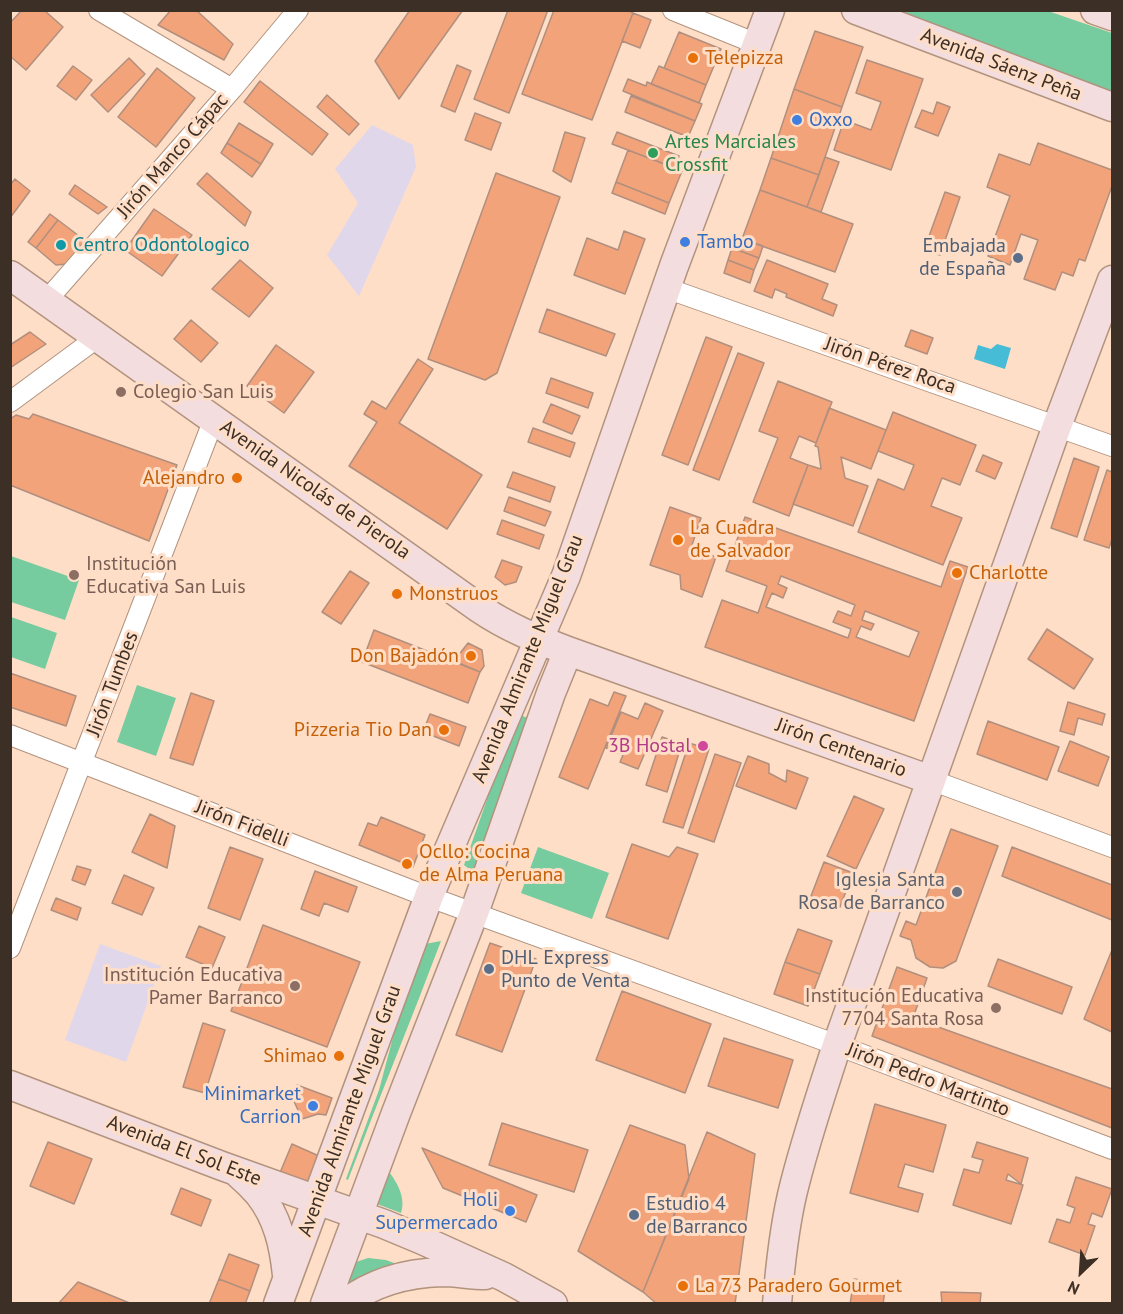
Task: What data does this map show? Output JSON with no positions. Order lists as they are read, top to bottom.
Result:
{
  "streets": {
    "main road": [
      "Avenida Sáenz Peña",
      "Avenida Nicolás de Pierola",
      "Avenida Almirante Miguel Grau",
      "Jirón Centenario",
      "Avenida El Sol Este"
    ],
    "street": [
      "Jirón Manco Cápac",
      "Jirón Pérez Roca",
      "Jirón Tumbes",
      "Jirón Fidelli",
      "Jirón Pedro Martinto"
    ]
  },
  "crossings": [
    ["Jirón Manco Cápac", "Avenida Nicolás de Pierola"],
    ["Jirón Pérez Roca", "Avenida Almirante Miguel Grau"],
    ["Avenida Nicolás de Pierola", "Avenida Almirante Miguel Grau"],
    ["Avenida Nicolás de Pierola", "Jirón Tumbes"],
    ["Avenida Nicolás de Pierola", "Jirón Centenario"],
    ["Avenida Almirante Miguel Grau", "Jirón Centenario"],
    ["Avenida Almirante Miguel Grau", "Jirón Fidelli"],
    ["Avenida Almirante Miguel Grau", "Jirón Pedro Martinto"],
    ["Avenida Almirante Miguel Grau", "Avenida El Sol Este"],
    ["Jirón Tumbes", "Jirón Fidelli"],
    ["Jirón Fidelli", "Jirón Pedro Martinto"]
  ],
  "places": [
    "Telepizza",
    "Oxxo",
    "Artes Marciales Crossfit",
    "Tambo",
    "Centro Odontologico",
    "Embajada de España",
    "Colegio San Luis",
    "Alejandro",
    "La Cuadra de Salvador",
    "Charlotte",
    "Institución Educativa San Luis",
    "Monstruos",
    "Don Bajadón",
    "Pizzeria Tio Dan",
    "3B Hostal",
    "Ocllo: Cocina de Alma Peruana",
    "Iglesia Santa Rosa de Barranco",
    "DHL Express Punto de Venta",
    "Institución Educativa Pamer Barranco",
    "Institución Educativa 7704 Santa Rosa",
    "Shimao",
    "Minimarket Carrion",
    "Holi Supermercado",
    "Estudio 4 de Barranco",
    "La 73 Paradero Gourmet"
  ],
  "north": "bottom left"
}
